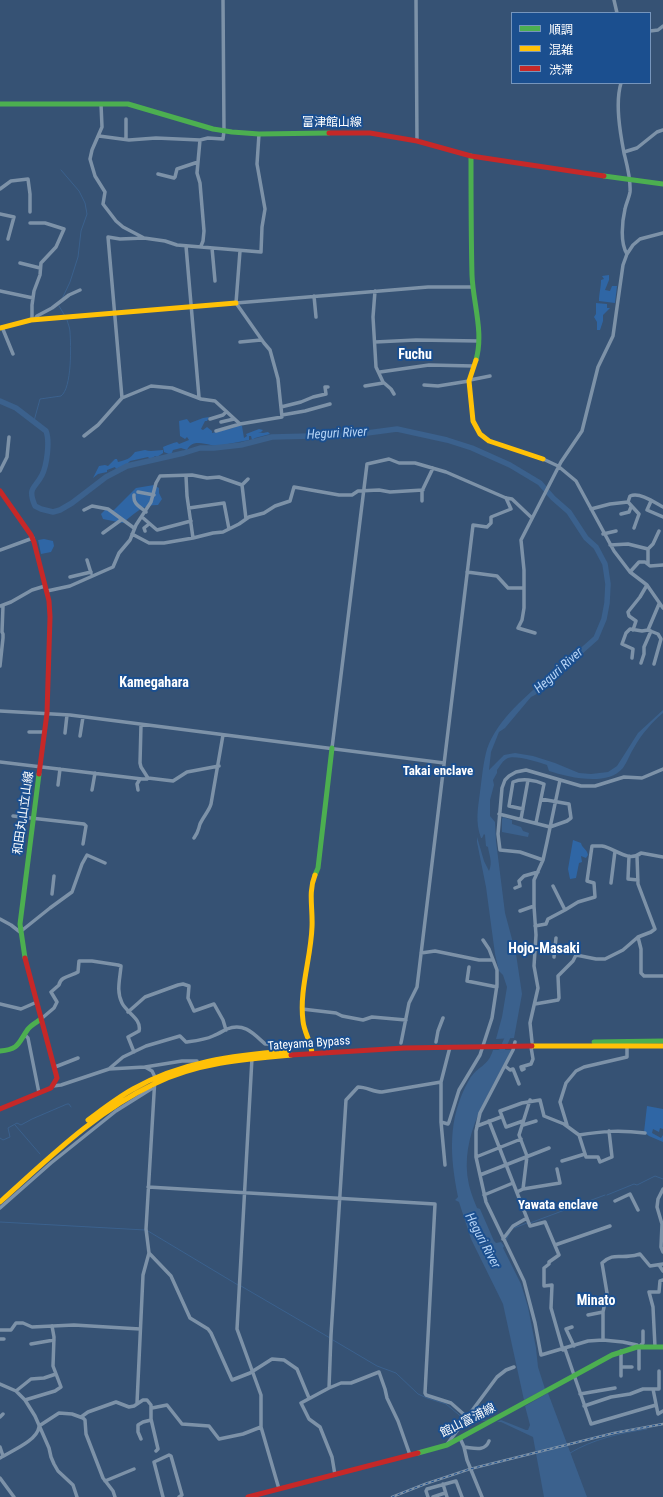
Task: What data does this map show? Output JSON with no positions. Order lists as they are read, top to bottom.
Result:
{
  "streets": {
    "main road": [
      "富津館山線",
      "和田丸山立山線",
      "Tateyama Bypass",
      "館山富浦線"
    ]
  },
  "districts": [
    "Fuchu",
    "Kamegahara",
    "Takai enclave",
    "Hojo-Masaki",
    "Yawata enclave",
    "Minato"
  ],
  "water": ["Heguri River"],
  "legend": ["順調", "混雑", "渋滞"]
}
